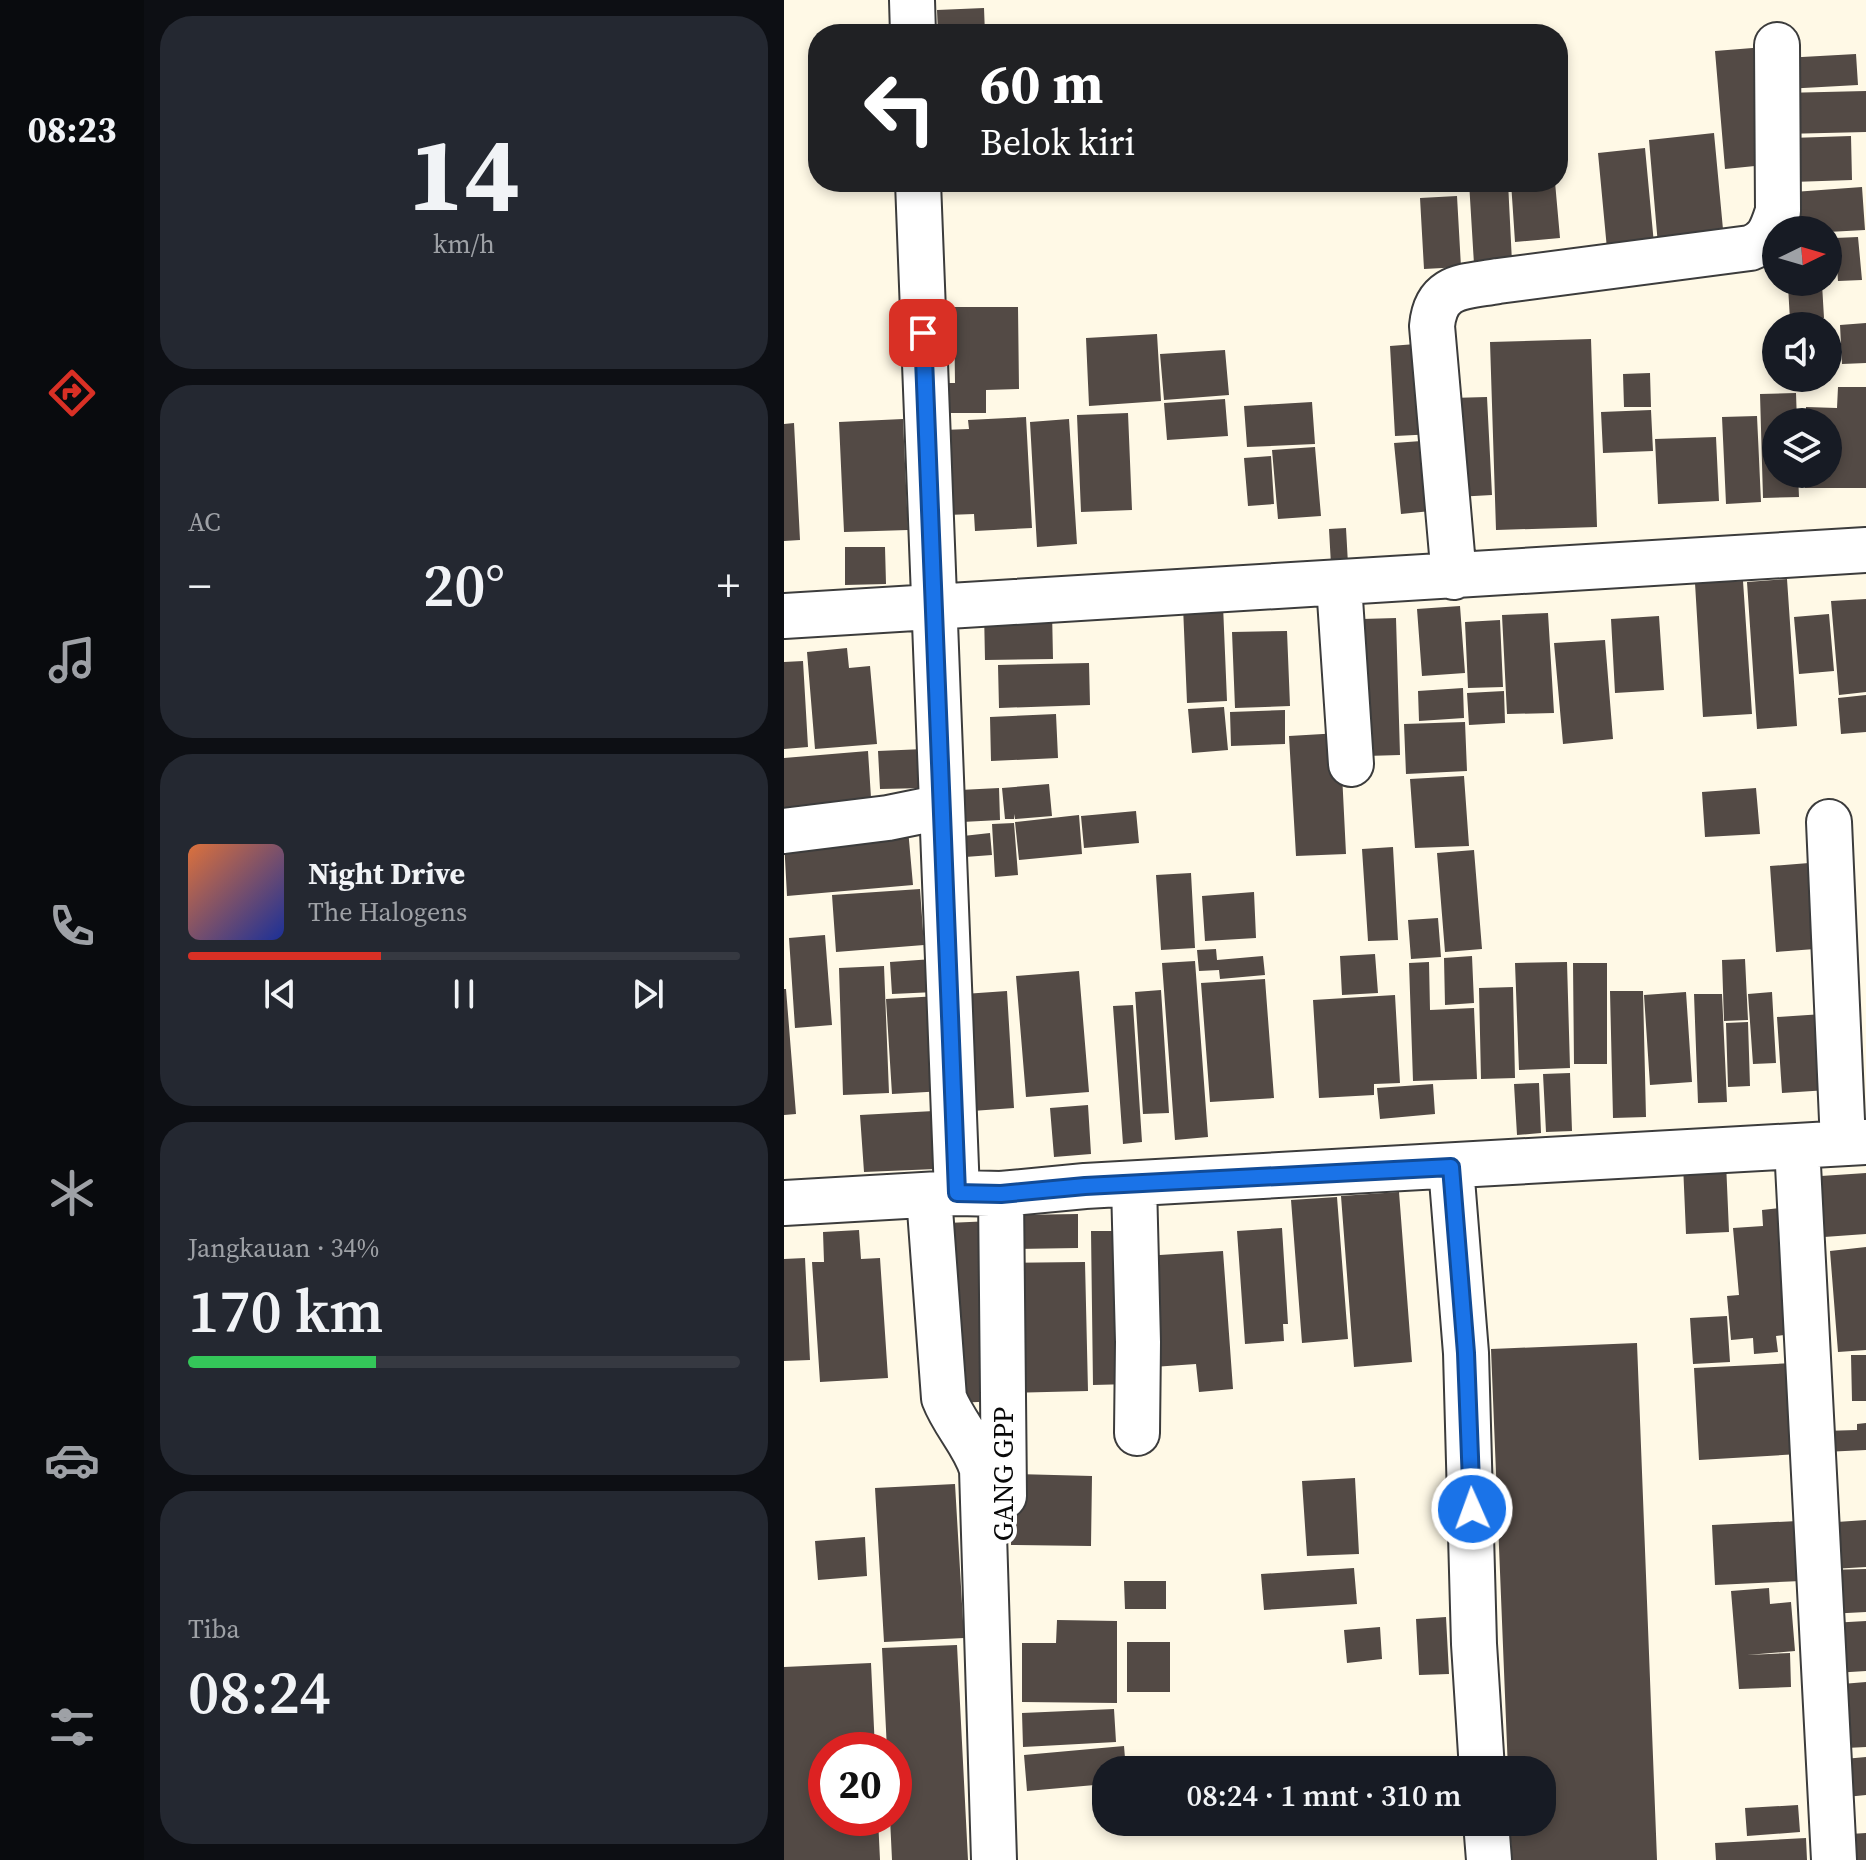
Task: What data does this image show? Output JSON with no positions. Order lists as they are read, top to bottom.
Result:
{
  "streets": {
    "street": ["GANG GPP"]
  },
  "north": "right",
  "page": {
    "tabs": "08:23",
    "tile": [
      ["14", "km/h"],
      "AC",
      ["Jangkauan · 34%", "170 km"],
      ["Tiba", "08:24"]
    ],
    "turn": ["60 m", "Belok kiri"],
    "heat": ["−", "20°", "+"],
    "song": ["Night Drive", "The Halogens"],
    "limit": "20",
    "trip": "08:24 · 1 mnt · 310 m"
  }
}
